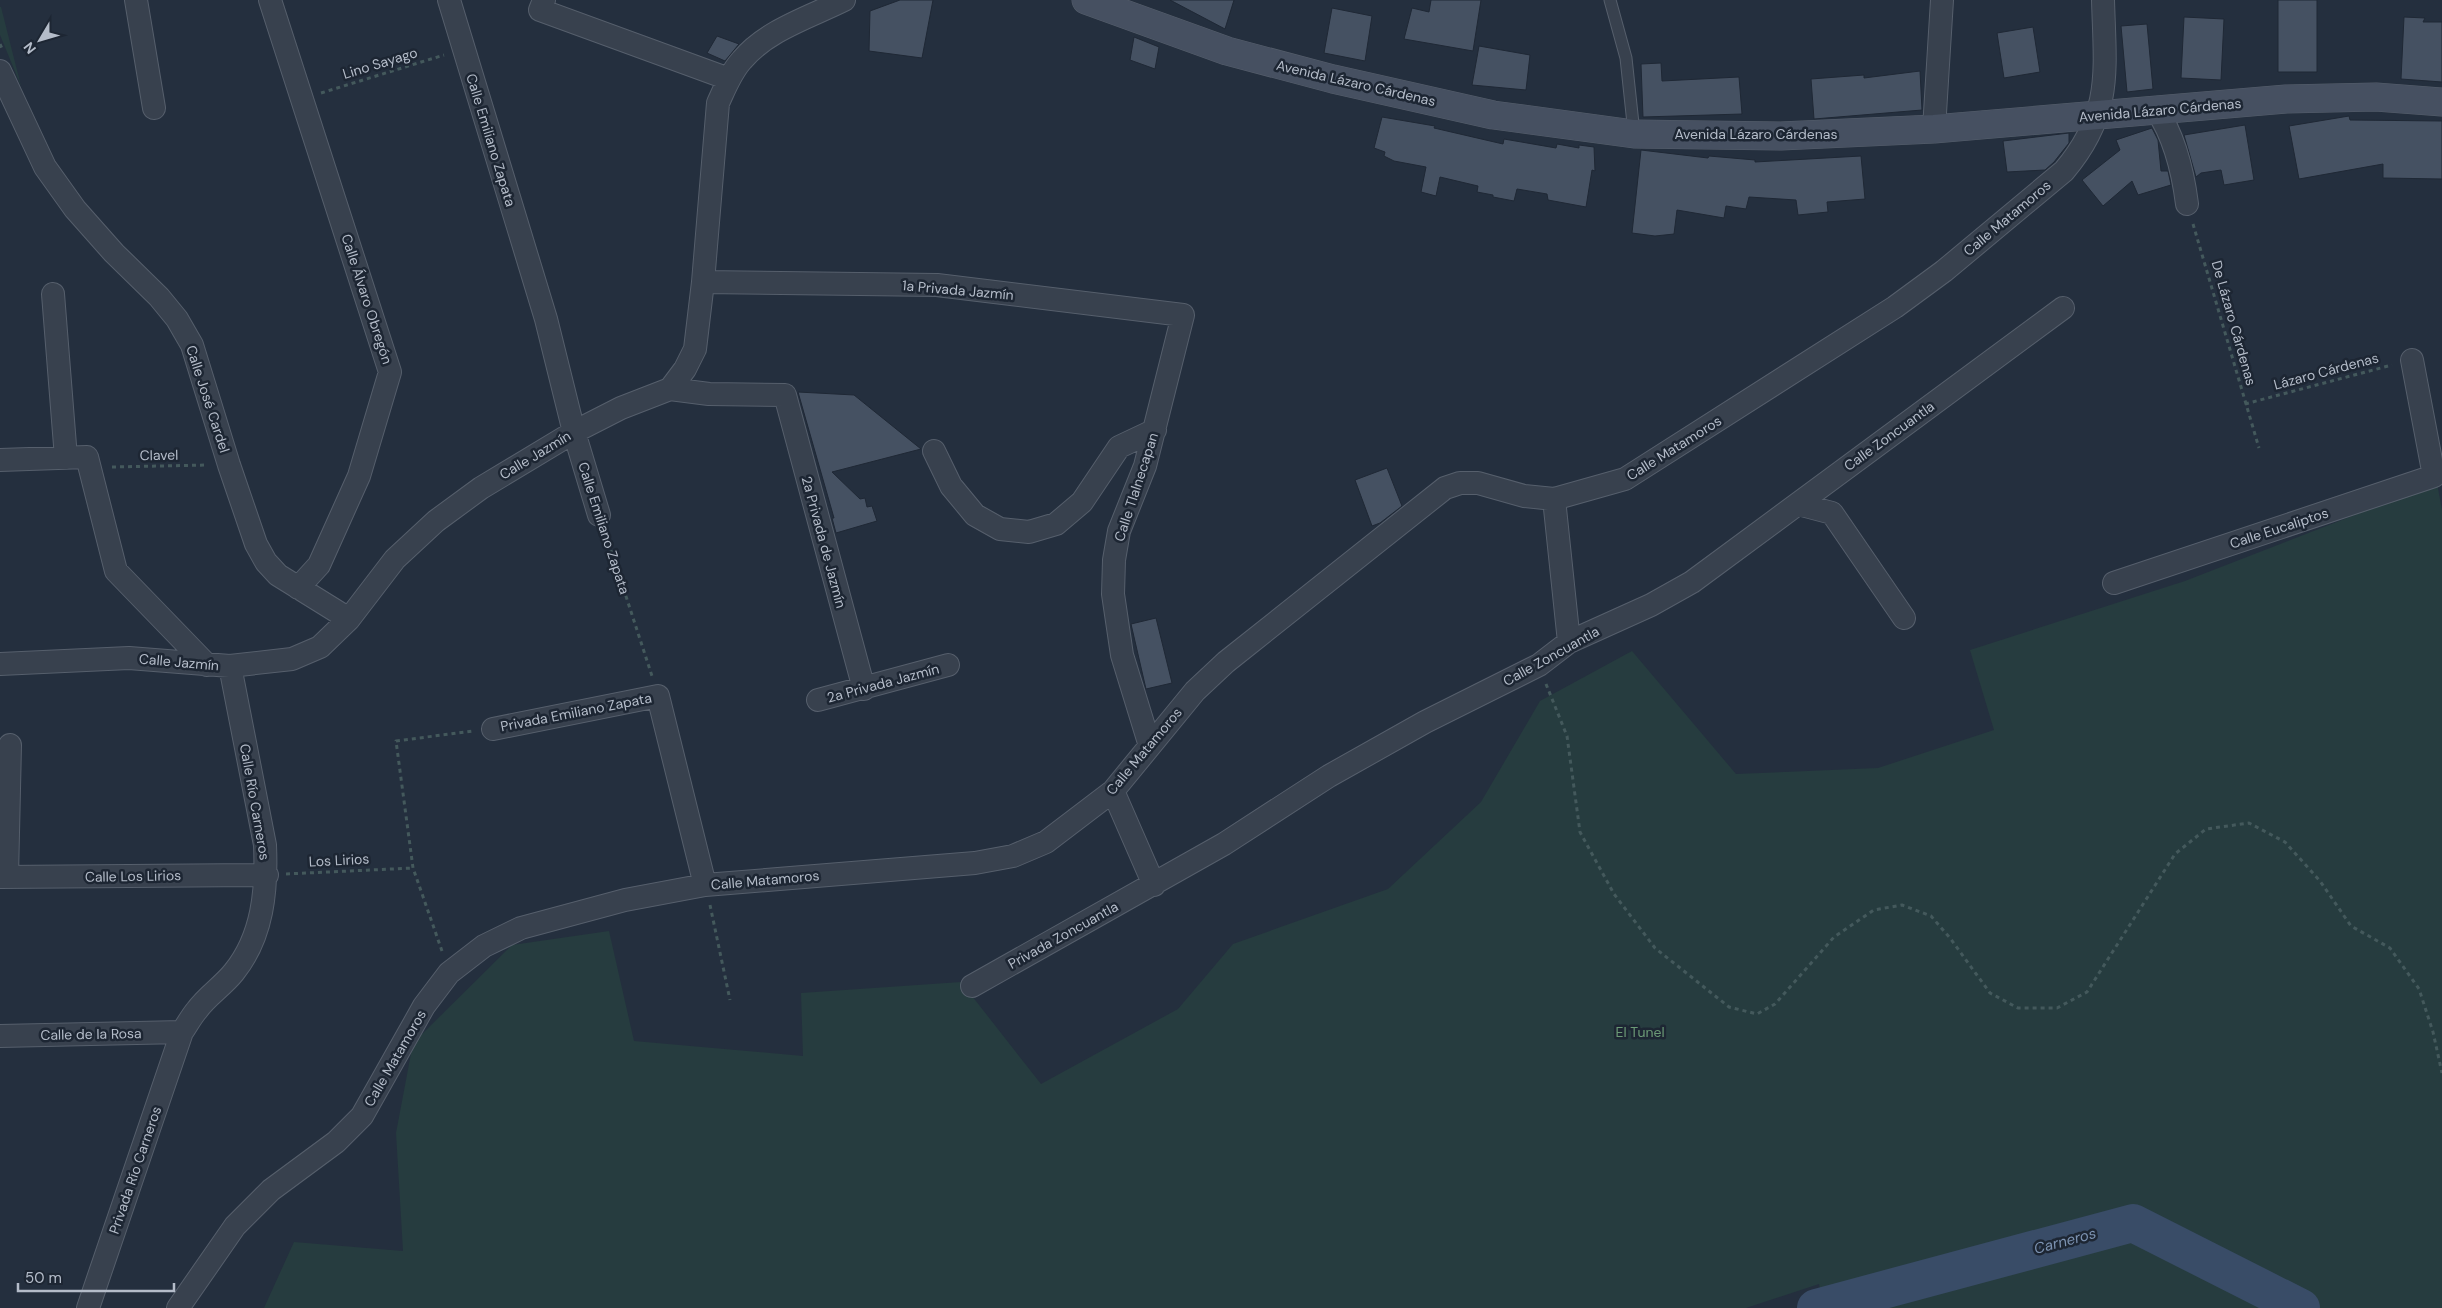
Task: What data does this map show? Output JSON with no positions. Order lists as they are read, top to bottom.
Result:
{
  "streets": {
    "main road": ["Avenida Lázaro Cárdenas"],
    "street": [
      "Calle Emiliano Zapata",
      "Calle Matamoros",
      "1a Privada Jazmín",
      "Calle Álvaro Obregón",
      "Calle José Cardel",
      "Calle Zoncuantla",
      "Calle Jazmín",
      "Calle Tlalnecapan",
      "Calle Eucaliptos",
      "2a Privada de Jazmín",
      "2a Privada Jazmín",
      "Privada Emiliano Zapata",
      "Calle Río Carneros",
      "Calle Los Lirios",
      "Privada Zoncuantla",
      "Calle de la Rosa",
      "Privada Río Carneros"
    ],
    "path": [
      "Lino Sayago",
      "De Lázaro Cárdenas",
      "Lázaro Cárdenas",
      "Clavel",
      "Los Lirios"
    ]
  },
  "crossings": [
    ["Lino Sayago", "Calle Emiliano Zapata"],
    ["Lino Sayago", "Calle Álvaro Obregón"],
    ["Avenida Lázaro Cárdenas", "Calle Matamoros"],
    ["Calle Emiliano Zapata", "Calle Jazmín"],
    ["Calle Emiliano Zapata", "Privada Emiliano Zapata"],
    ["Calle Matamoros", "Calle Tlalnecapan"],
    ["1a Privada Jazmín", "Calle Tlalnecapan"],
    ["Calle Álvaro Obregón", "Calle José Cardel"],
    ["De Lázaro Cárdenas", "Lázaro Cárdenas"],
    ["Calle José Cardel", "Clavel"],
    ["Calle José Cardel", "Calle Jazmín"],
    ["Calle Zoncuantla", "Privada Zoncuantla"],
    ["Calle Jazmín", "2a Privada de Jazmín"],
    ["Calle Jazmín", "Calle Río Carneros"],
    ["2a Privada de Jazmín", "2a Privada Jazmín"],
    ["Calle Río Carneros", "Los Lirios"],
    ["Calle Río Carneros", "Calle Los Lirios"],
    ["Calle Río Carneros", "Calle de la Rosa"],
    ["Calle Río Carneros", "Privada Río Carneros"],
    ["Los Lirios", "Calle Los Lirios"],
    ["Calle de la Rosa", "Privada Río Carneros"]
  ],
  "water": ["Carneros"],
  "parks": ["El Tunel"],
  "scale_bar": "50 m",
  "north": "bottom left"
}
